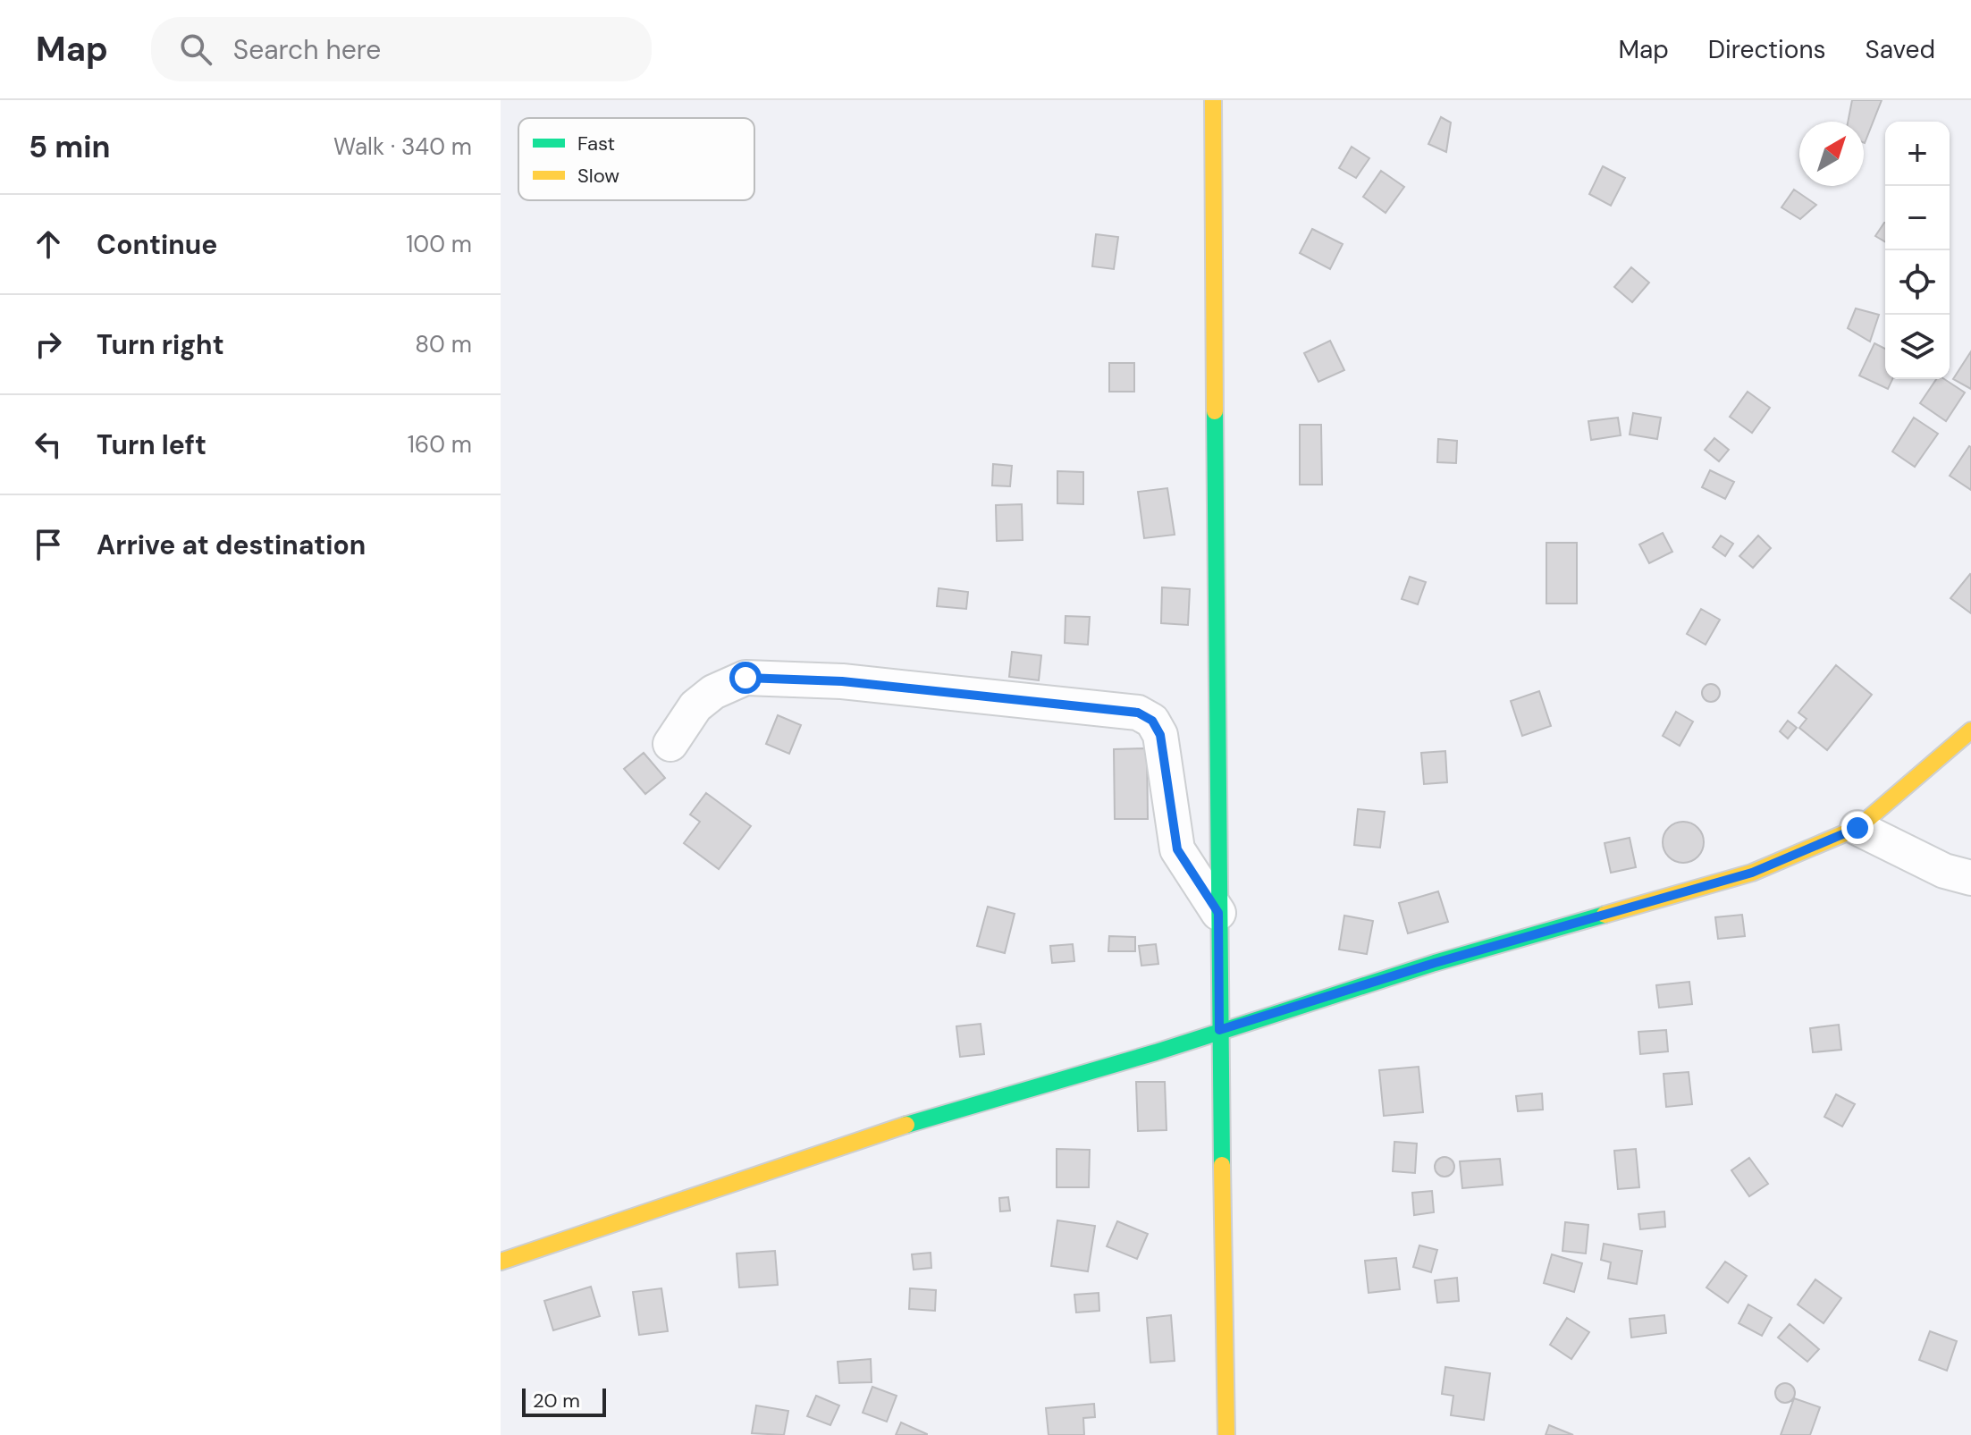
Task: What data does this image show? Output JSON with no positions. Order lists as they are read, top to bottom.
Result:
{
  "legend": ["Fast", "Slow"],
  "scale_bar": "20 m",
  "north": "top right",
  "page": {
    "header": "Map",
    "search": "Search here",
    "nav": ["Map", "Directions", "Saved"],
    "heading": ["5 min", "Walk · 340 m"],
    "map_buttons": ["+", "−"],
    "list": [
      ["Continue", "100 m"],
      ["Turn right", "80 m"],
      ["Turn left", "160 m"],
      "Arrive at destination"
    ],
    "scale": "20 m"
  }
}
